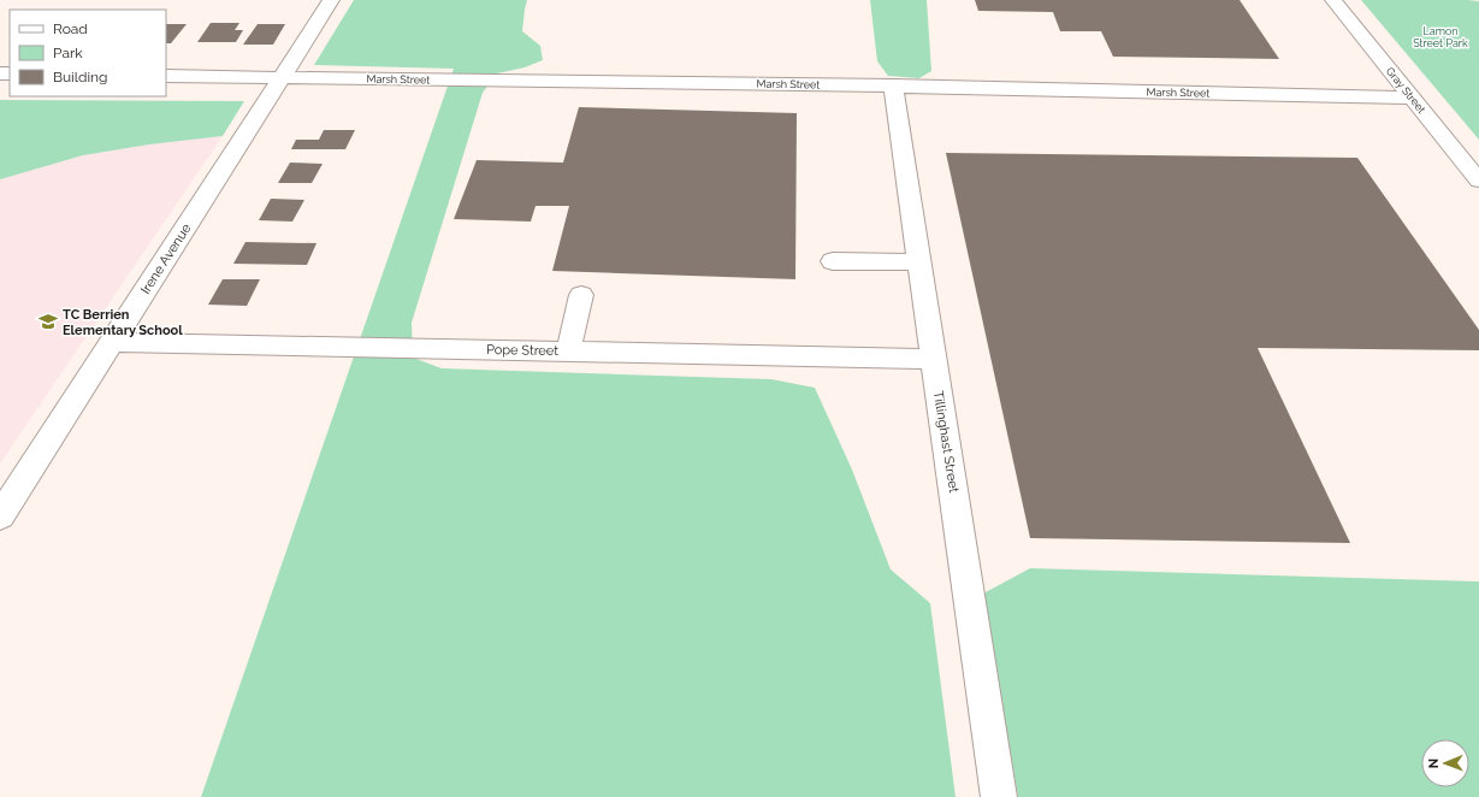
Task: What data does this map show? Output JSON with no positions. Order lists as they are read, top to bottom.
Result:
{
  "streets": {
    "street": [
      "Marsh Street",
      "Gray Street",
      "Irene Avenue",
      "Pope Street",
      "Tillinghast Street"
    ]
  },
  "crossings": [
    ["Marsh Street", "Gray Street"],
    ["Marsh Street", "Irene Avenue"],
    ["Marsh Street", "Tillinghast Street"],
    ["Irene Avenue", "Pope Street"],
    ["Pope Street", "Tillinghast Street"]
  ],
  "parks": ["Lamon Street Park"],
  "places": {
    "school or university": ["TC Berrien Elementary School"]
  },
  "legend": ["Road", "Park", "Building"],
  "north": "left"
}
